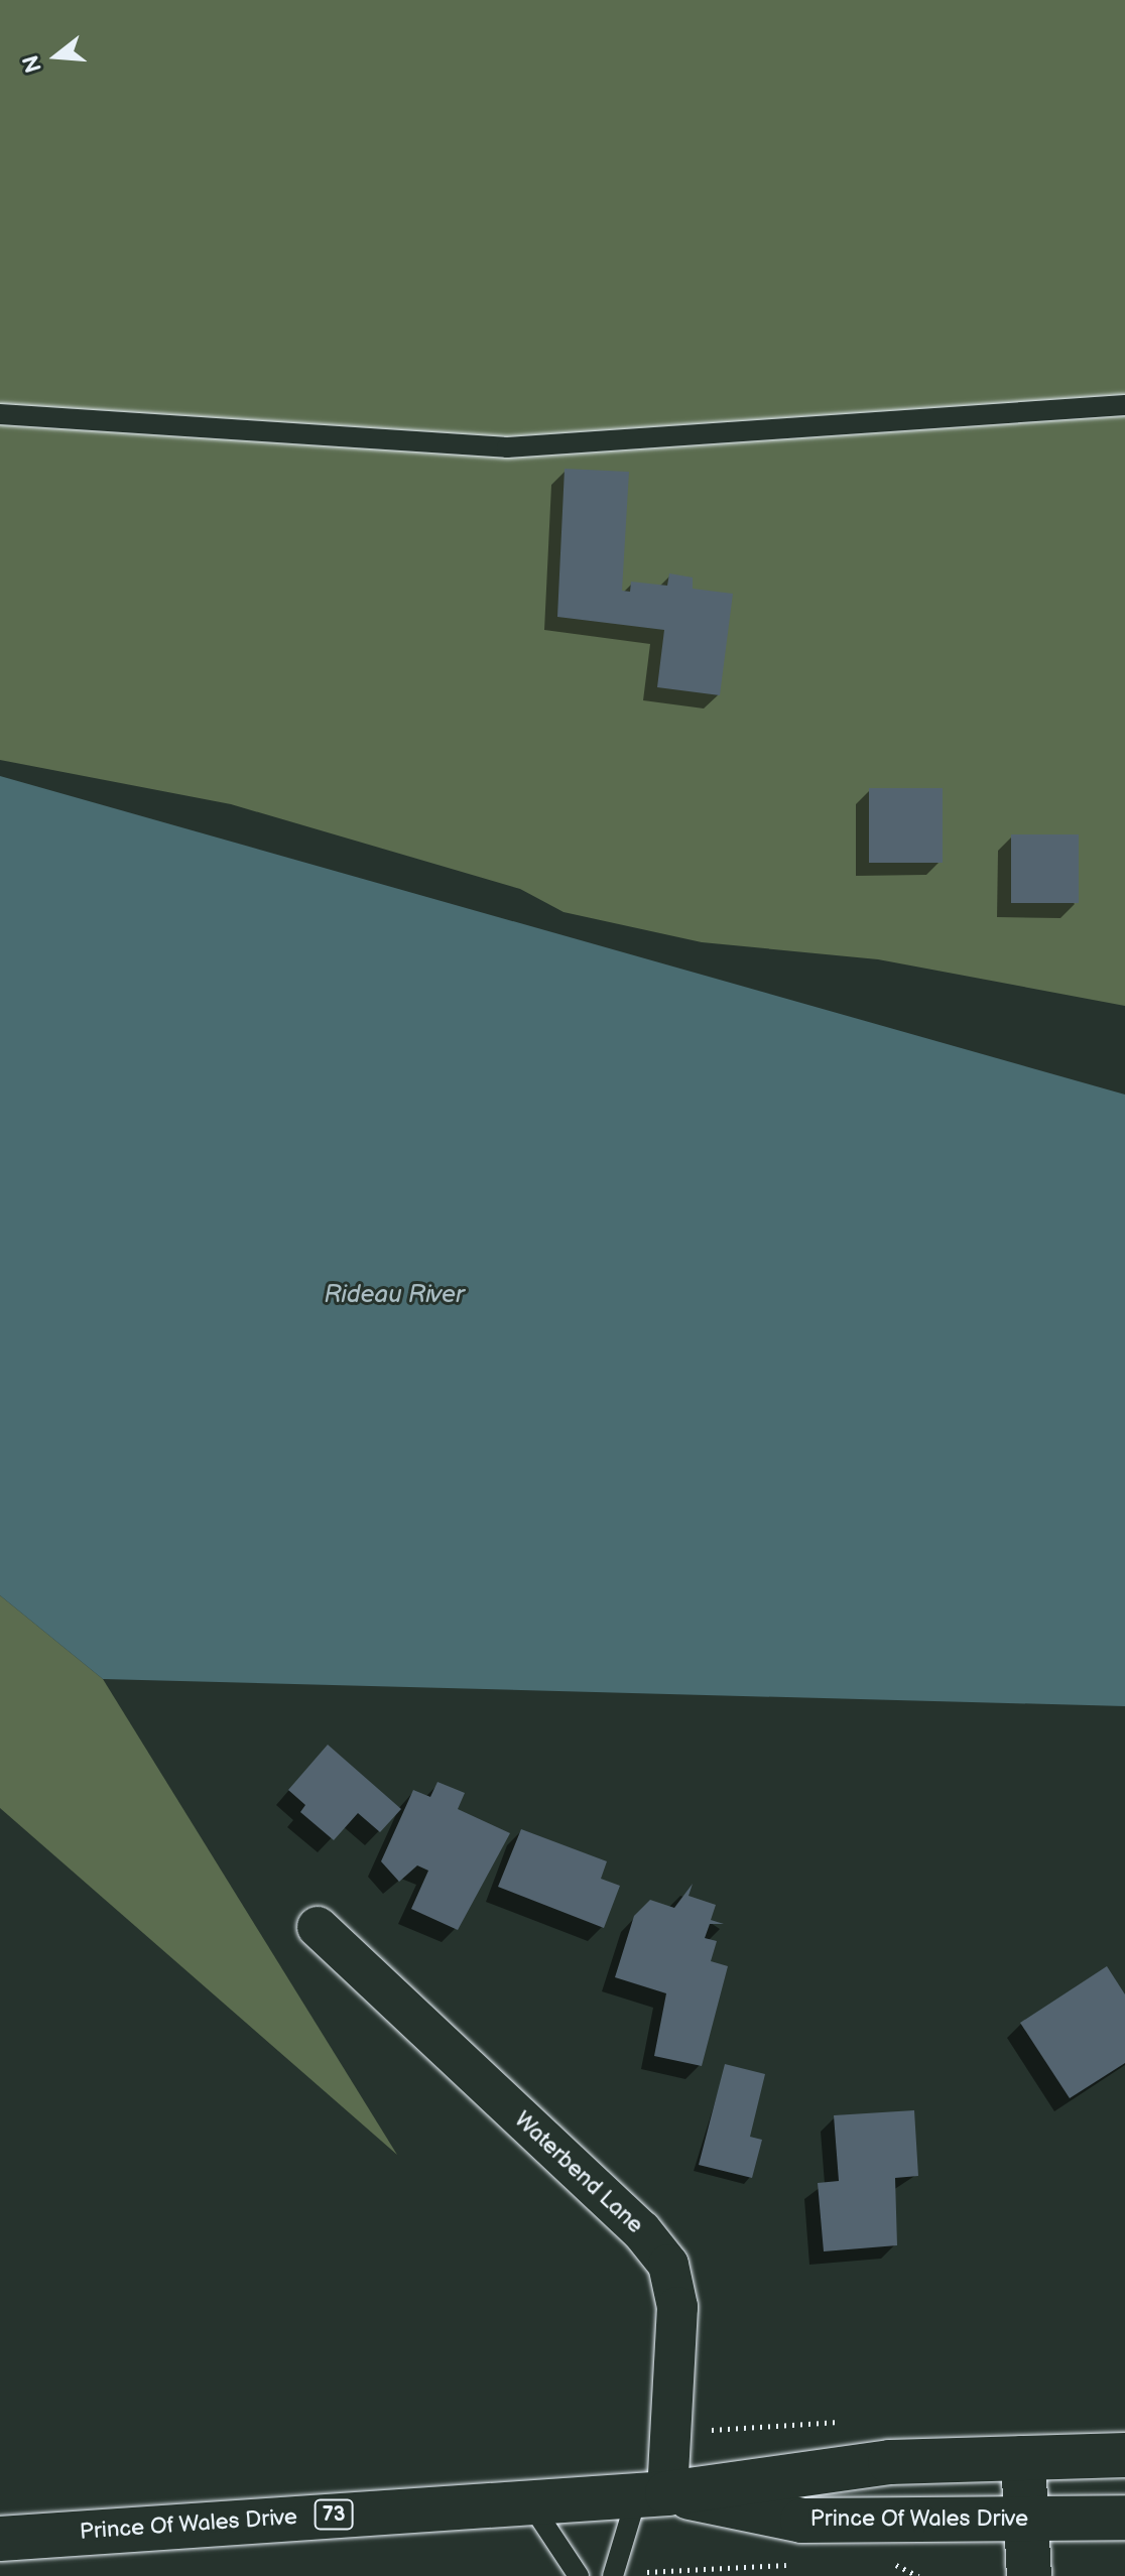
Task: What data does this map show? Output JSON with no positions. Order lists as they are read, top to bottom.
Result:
{
  "streets": {
    "main road": ["73", "Prince Of Wales Drive"],
    "street": ["Waterbend Lane"]
  },
  "crossings": [
    ["Waterbend Lane", "Prince Of Wales Drive"]
  ],
  "water": ["Rideau River"],
  "north": "left"
}
